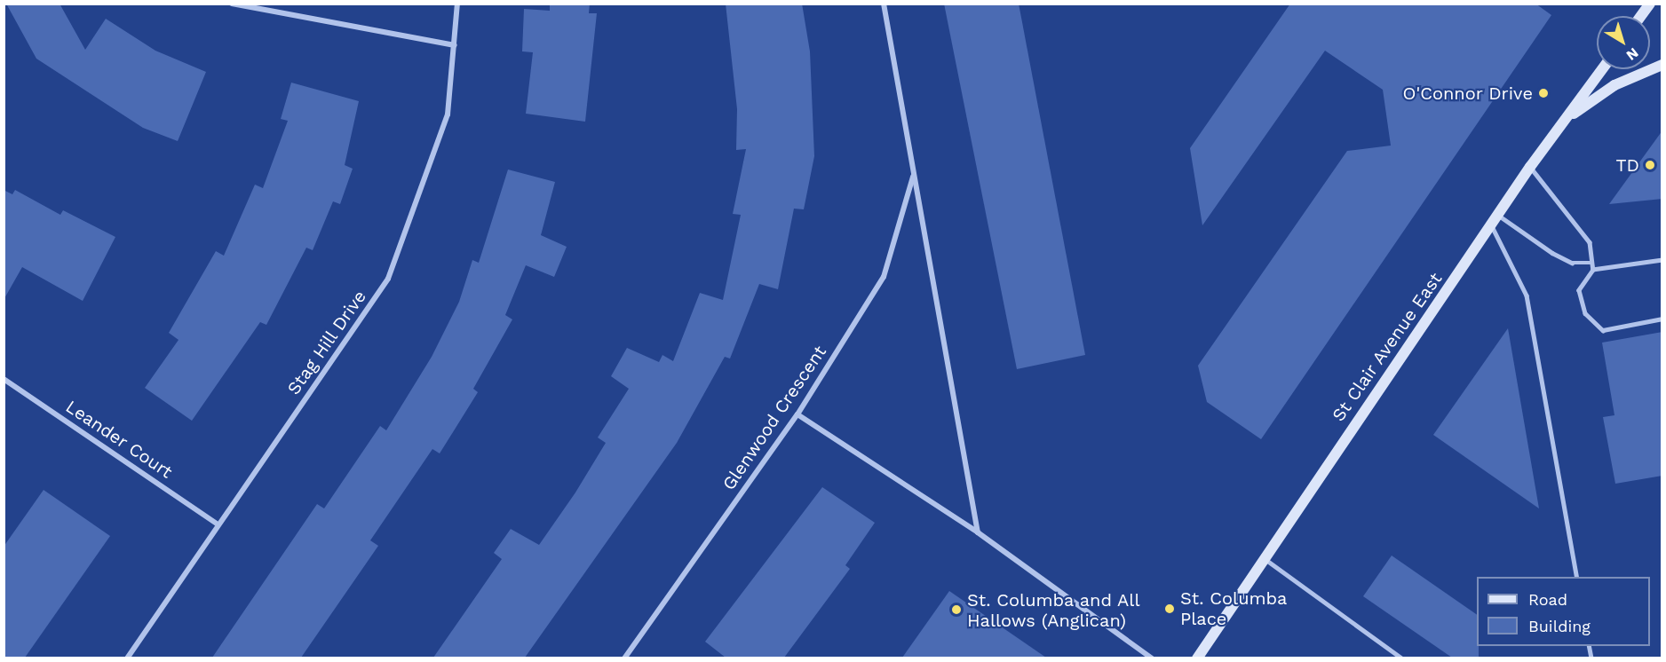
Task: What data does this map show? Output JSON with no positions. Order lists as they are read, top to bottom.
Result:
{
  "streets": {
    "main road": ["St Clair Avenue East"],
    "street": ["Stag Hill Drive", "Glenwood Crescent", "Leander Court"]
  },
  "crossings": [
    ["Stag Hill Drive", "Leander Court"]
  ],
  "places": [
    "O'Connor Drive",
    "TD",
    "St. Columba Place",
    "St. Columba and All Hallows (Anglican)"
  ],
  "legend": ["Road", "Building"],
  "north": "bottom right"
}
